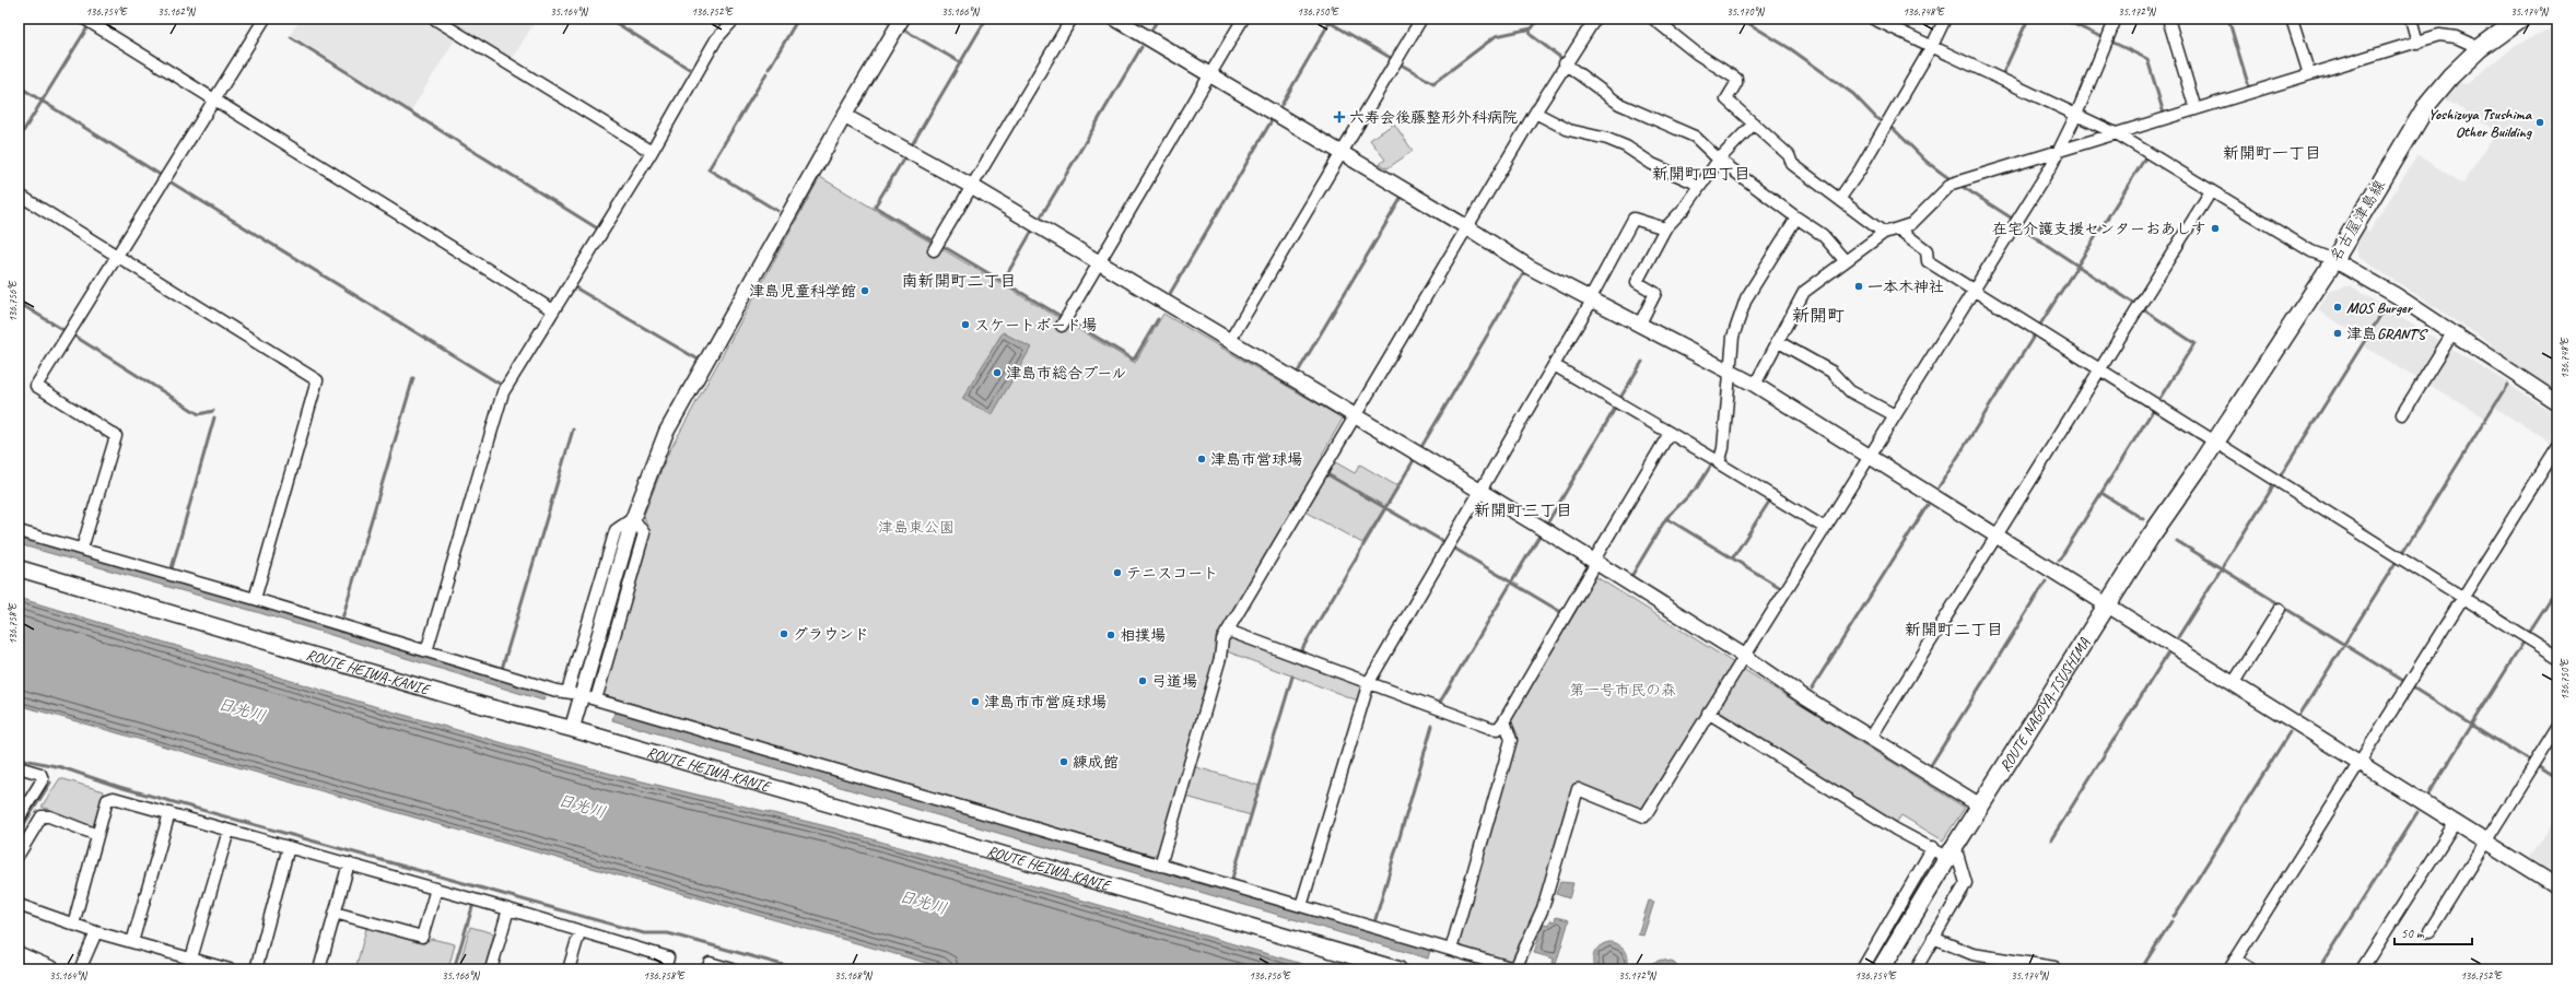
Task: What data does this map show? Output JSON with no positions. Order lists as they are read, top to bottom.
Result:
{
  "streets": {
    "main road": ["名古屋津島線", "ROUTE HEIWA-KANIE", "ROUTE NAGOYA-TSUSHIMA"]
  },
  "crossings": [
    ["名古屋津島線", "ROUTE NAGOYA-TSUSHIMA"]
  ],
  "districts": [
    "新開町一丁目",
    "新開町四丁目",
    "南新開町二丁目",
    "新開町",
    "新開町三丁目",
    "新開町二丁目"
  ],
  "water": ["日光川"],
  "parks": ["津島東公園", "第一号市民の森"],
  "places": {
    "health": ["六寿会後藤整形外科病院"],
    "other": [
      "Yoshizuya Tsushima Other Building",
      "在宅介護支援センターおあしす",
      "一本木神社",
      "津島児童科学館",
      "MOS Burger",
      "スケートボード場",
      "津島GRANT'S",
      "津島市総合プール",
      "津島市営球場",
      "テニスコート",
      "グラウンド",
      "相撲場",
      "弓道場",
      "津島市市営庭球場",
      "練成館"
    ]
  },
  "scale_bar": "50 m",
  "coordinates": [
    "136.754°E",
    "35.162°N",
    "35.164°N",
    "136.752°E",
    "35.166°N",
    "136.750°E",
    "35.170°N",
    "136.748°E",
    "35.172°N",
    "35.174°N",
    "136.756°E",
    "136.758°E",
    "35.168°N"
  ]
}
